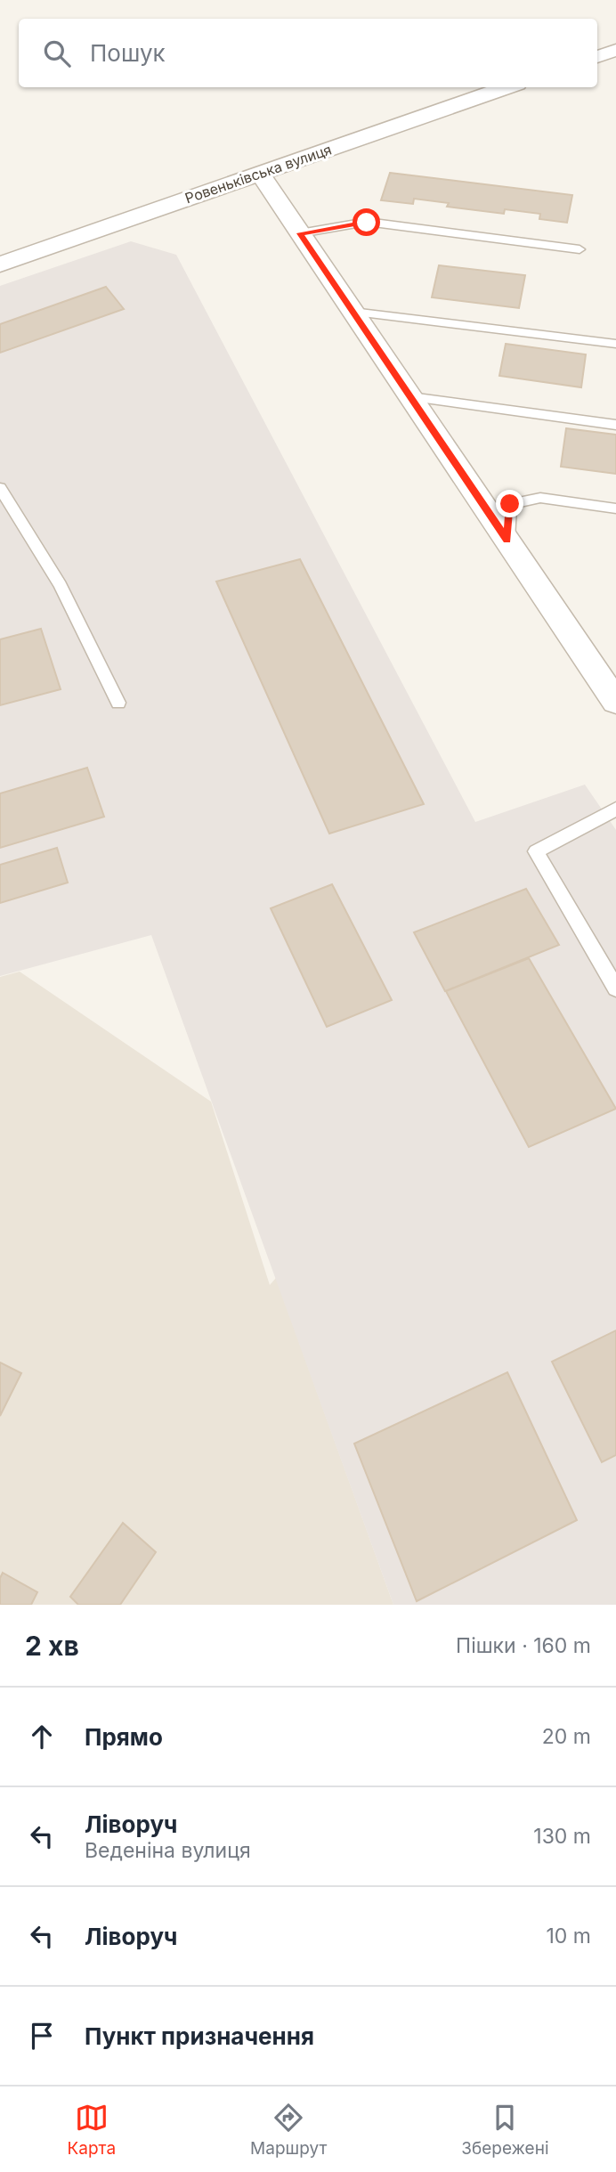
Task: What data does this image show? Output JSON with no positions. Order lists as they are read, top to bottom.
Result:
{
  "streets": {
    "street": ["Ровеньківська вулиця"]
  },
  "page": {
    "search": "Пошук",
    "heading": ["2 хв", "Пішки · 160 m"],
    "list": [
      ["Прямо", "20 m"],
      ["Ліворуч", "Веденіна вулиця", "130 m"],
      ["Ліворуч", "10 m"],
      "Пункт призначення"
    ],
    "nav": ["Карта", "Маршрут", "Збережені"]
  }
}
